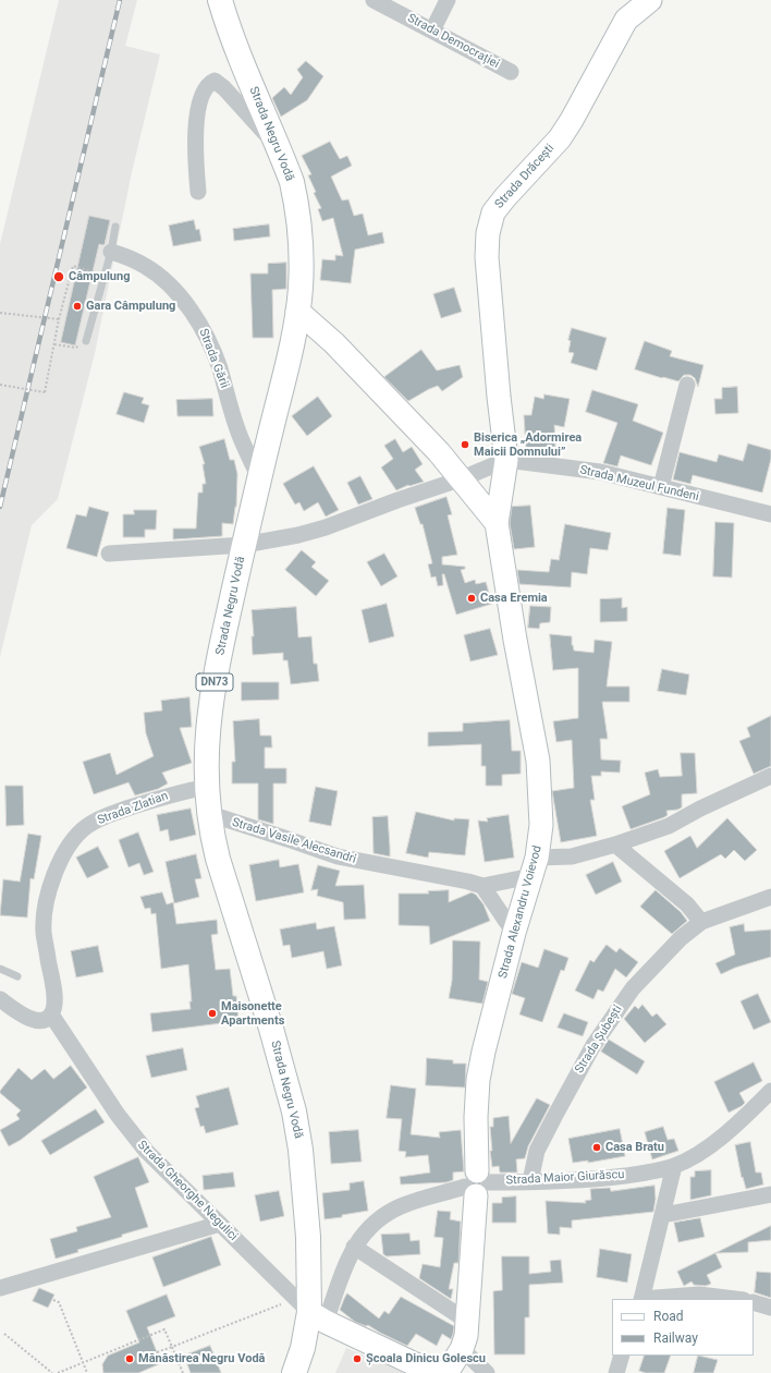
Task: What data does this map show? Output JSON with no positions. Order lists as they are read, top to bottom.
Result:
{
  "streets": {
    "main road": [
      "Strada Negru Vodă",
      "Strada Drăcești",
      "DN73",
      "Strada Alexandru Voievod"
    ],
    "street": [
      "Strada Democrației",
      "Strada Gării",
      "Strada Muzeul Fundeni",
      "Strada Zlatian",
      "Strada Vasile Alecsandri",
      "Strada Șubești",
      "Strada Maior Giurăscu",
      "Strada Gheorghe Negulici"
    ]
  },
  "crossings": [
    ["Strada Negru Vodă", "Strada Gării"],
    ["Strada Negru Vodă", "Strada Zlatian"],
    ["Strada Negru Vodă", "Strada Vasile Alecsandri"],
    ["Strada Negru Vodă", "Strada Maior Giurăscu"],
    ["Strada Negru Vodă", "Strada Gheorghe Negulici"],
    ["Strada Drăcești", "Strada Muzeul Fundeni"],
    ["Strada Drăcești", "Strada Alexandru Voievod"],
    ["Strada Zlatian", "Strada Gheorghe Negulici"],
    ["Strada Vasile Alecsandri", "Strada Alexandru Voievod"],
    ["Strada Alexandru Voievod", "Strada Maior Giurăscu"],
    ["Strada Șubești", "Strada Maior Giurăscu"],
    ["Strada Maior Giurăscu", "Strada Gheorghe Negulici"]
  ],
  "places": [
    "Câmpulung",
    "Gara Câmpulung",
    "Biserica „Adormirea Maicii Domnului”",
    "Casa Eremia",
    "Maisonette Apartments",
    "Casa Bratu",
    "Mănăstirea Negru Vodă",
    "Școala Dinicu Golescu"
  ],
  "legend": ["Road", "Railway"]
}
